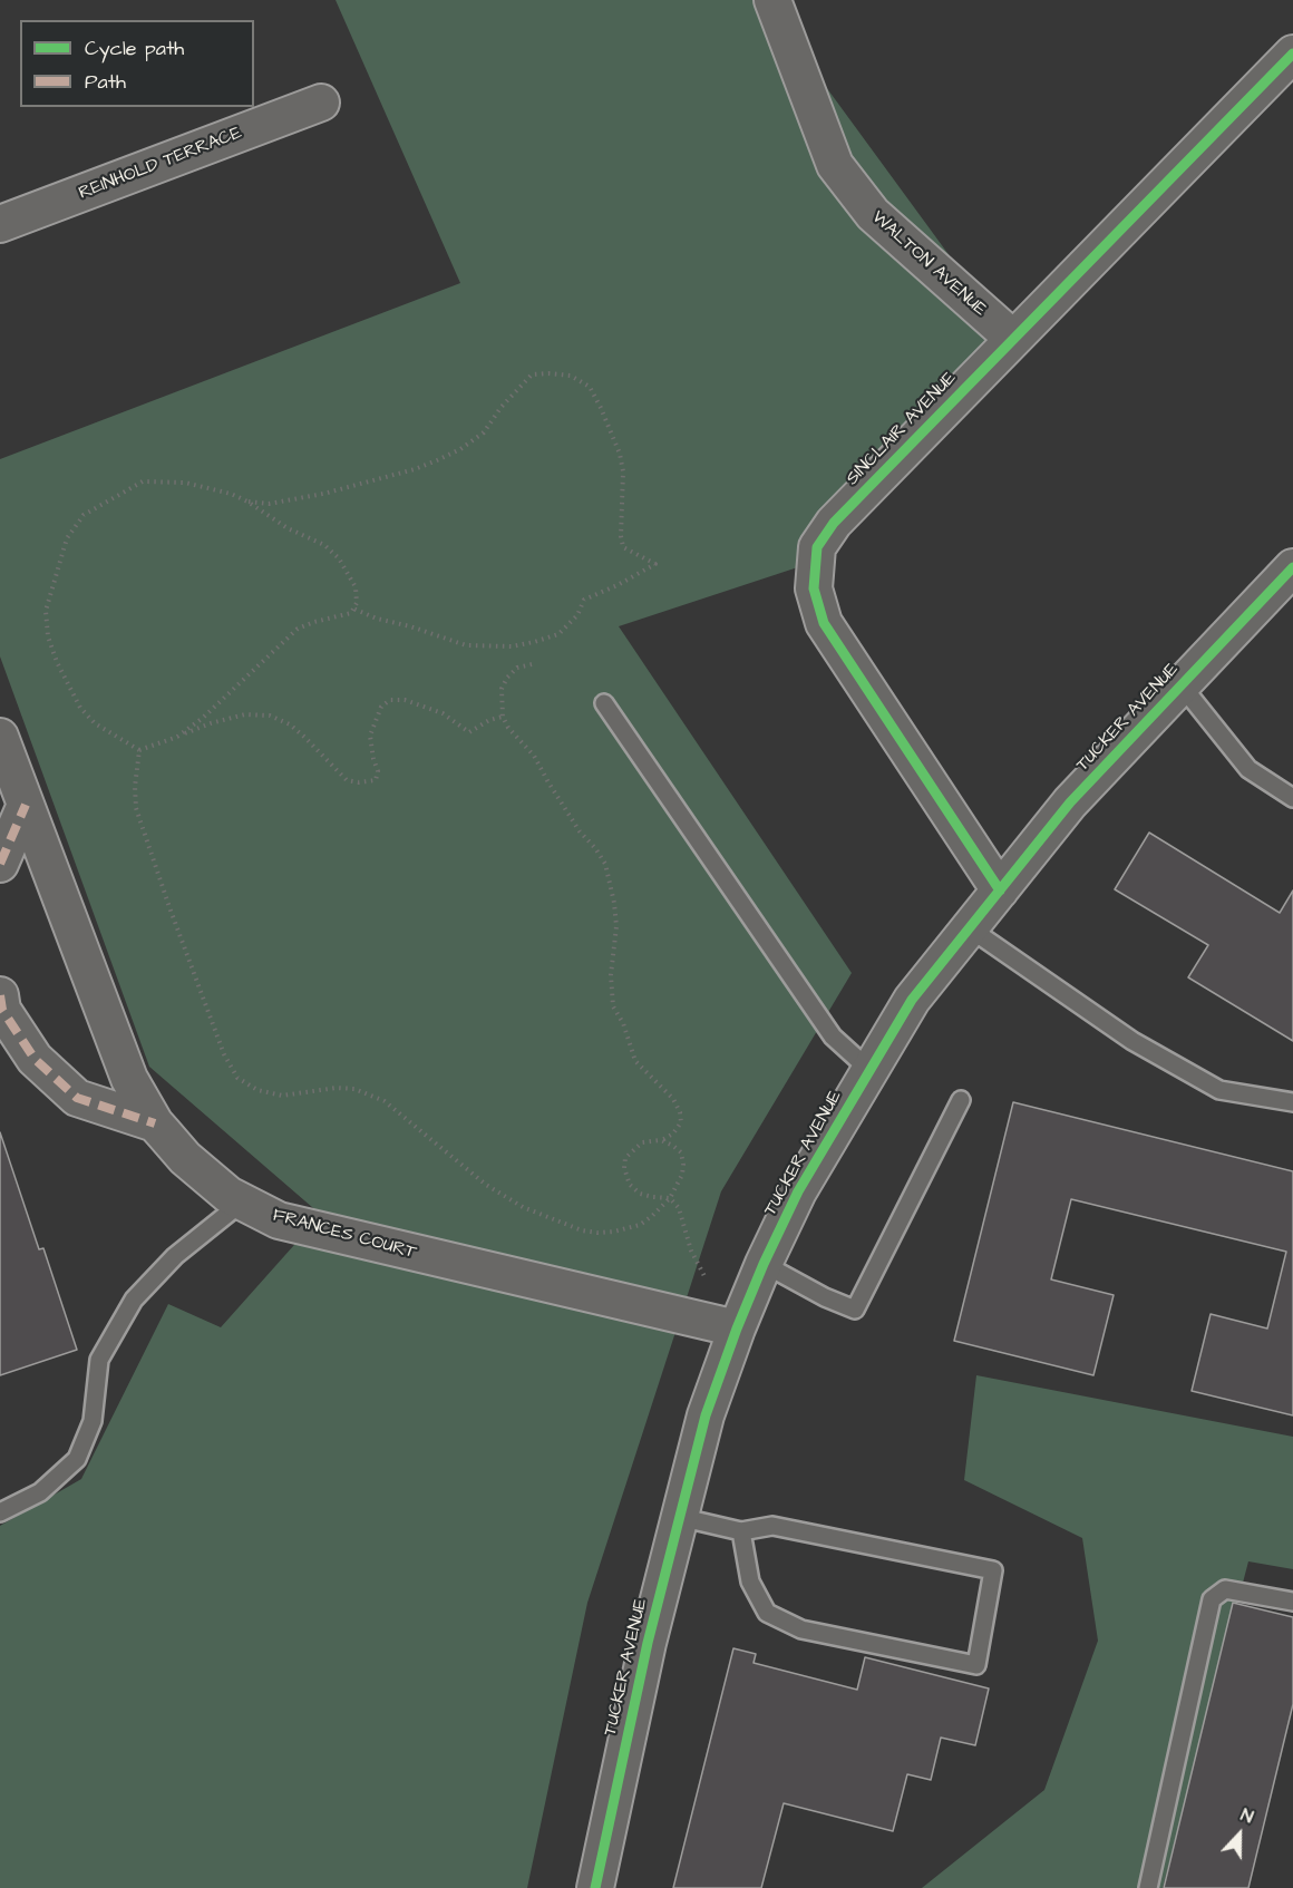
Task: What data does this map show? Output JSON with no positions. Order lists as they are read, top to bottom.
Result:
{
  "streets": {
    "street": [
      "REINHOLD TERRACE",
      "WALTON AVENUE",
      "SINCLAIR AVENUE",
      "TUCKER AVENUE",
      "FRANCES COURT"
    ]
  },
  "crossings": [
    ["WALTON AVENUE", "SINCLAIR AVENUE"],
    ["SINCLAIR AVENUE", "TUCKER AVENUE"],
    ["TUCKER AVENUE", "FRANCES COURT"]
  ],
  "legend": ["Cycle path", "Path"],
  "north": "top"
}
